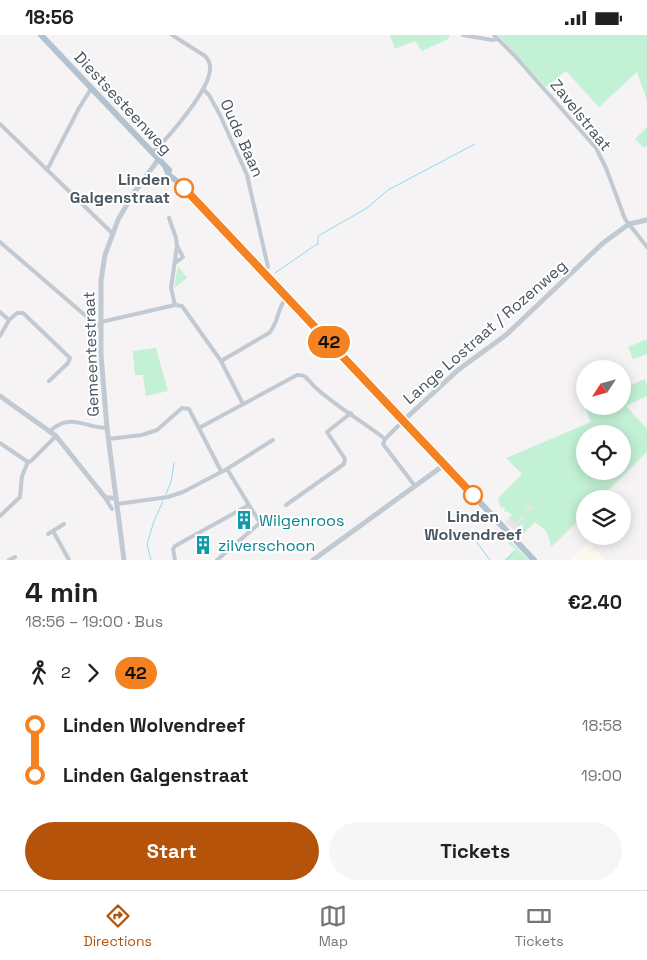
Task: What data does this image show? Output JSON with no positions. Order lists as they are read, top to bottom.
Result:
{
  "streets": {
    "main road": ["Diestsesteenweg"],
    "street": [
      "Zavelstraat",
      "Oude Baan",
      "Lange Lostraat / Rozenweg",
      "Gemeentestraat"
    ]
  },
  "crossings": [
    ["Diestsesteenweg", "Oude Baan"],
    ["Diestsesteenweg", "Lange Lostraat / Rozenweg"],
    ["Diestsesteenweg", "Gemeentestraat"],
    ["Zavelstraat", "Lange Lostraat / Rozenweg"]
  ],
  "places": {
    "other": ["Linden Galgenstraat", "Linden Wolvendreef"],
    "building": ["Wilgenroos", "zilverschoon"]
  },
  "lines": ["bus line 42"],
  "north": "bottom left",
  "page": {
    "status": "18:56",
    "on_map": "42",
    "heading": ["4 min", "18:56 – 19:00 · Bus", "€2.40"],
    "legs": ["2", "42"],
    "list": [
      {
        "name": "Linden Wolvendreef",
        "value": "18:58"
      },
      {
        "name": "Linden Galgenstraat",
        "value": "19:00"
      }
    ],
    "buttons": ["Start", "Tickets"],
    "tabs": ["Directions", "Map", "Tickets"]
  }
}
